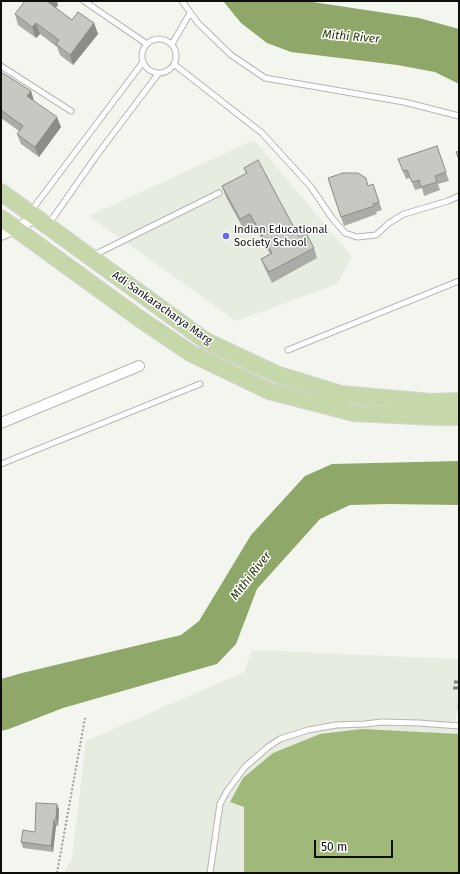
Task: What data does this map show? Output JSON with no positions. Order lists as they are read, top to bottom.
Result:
{
  "streets": {
    "main road": ["Adi Sankaracharya Marg"]
  },
  "water": ["Mithi River"],
  "places": ["Indian Educational Society School"],
  "scale_bar": "50 m"
}
